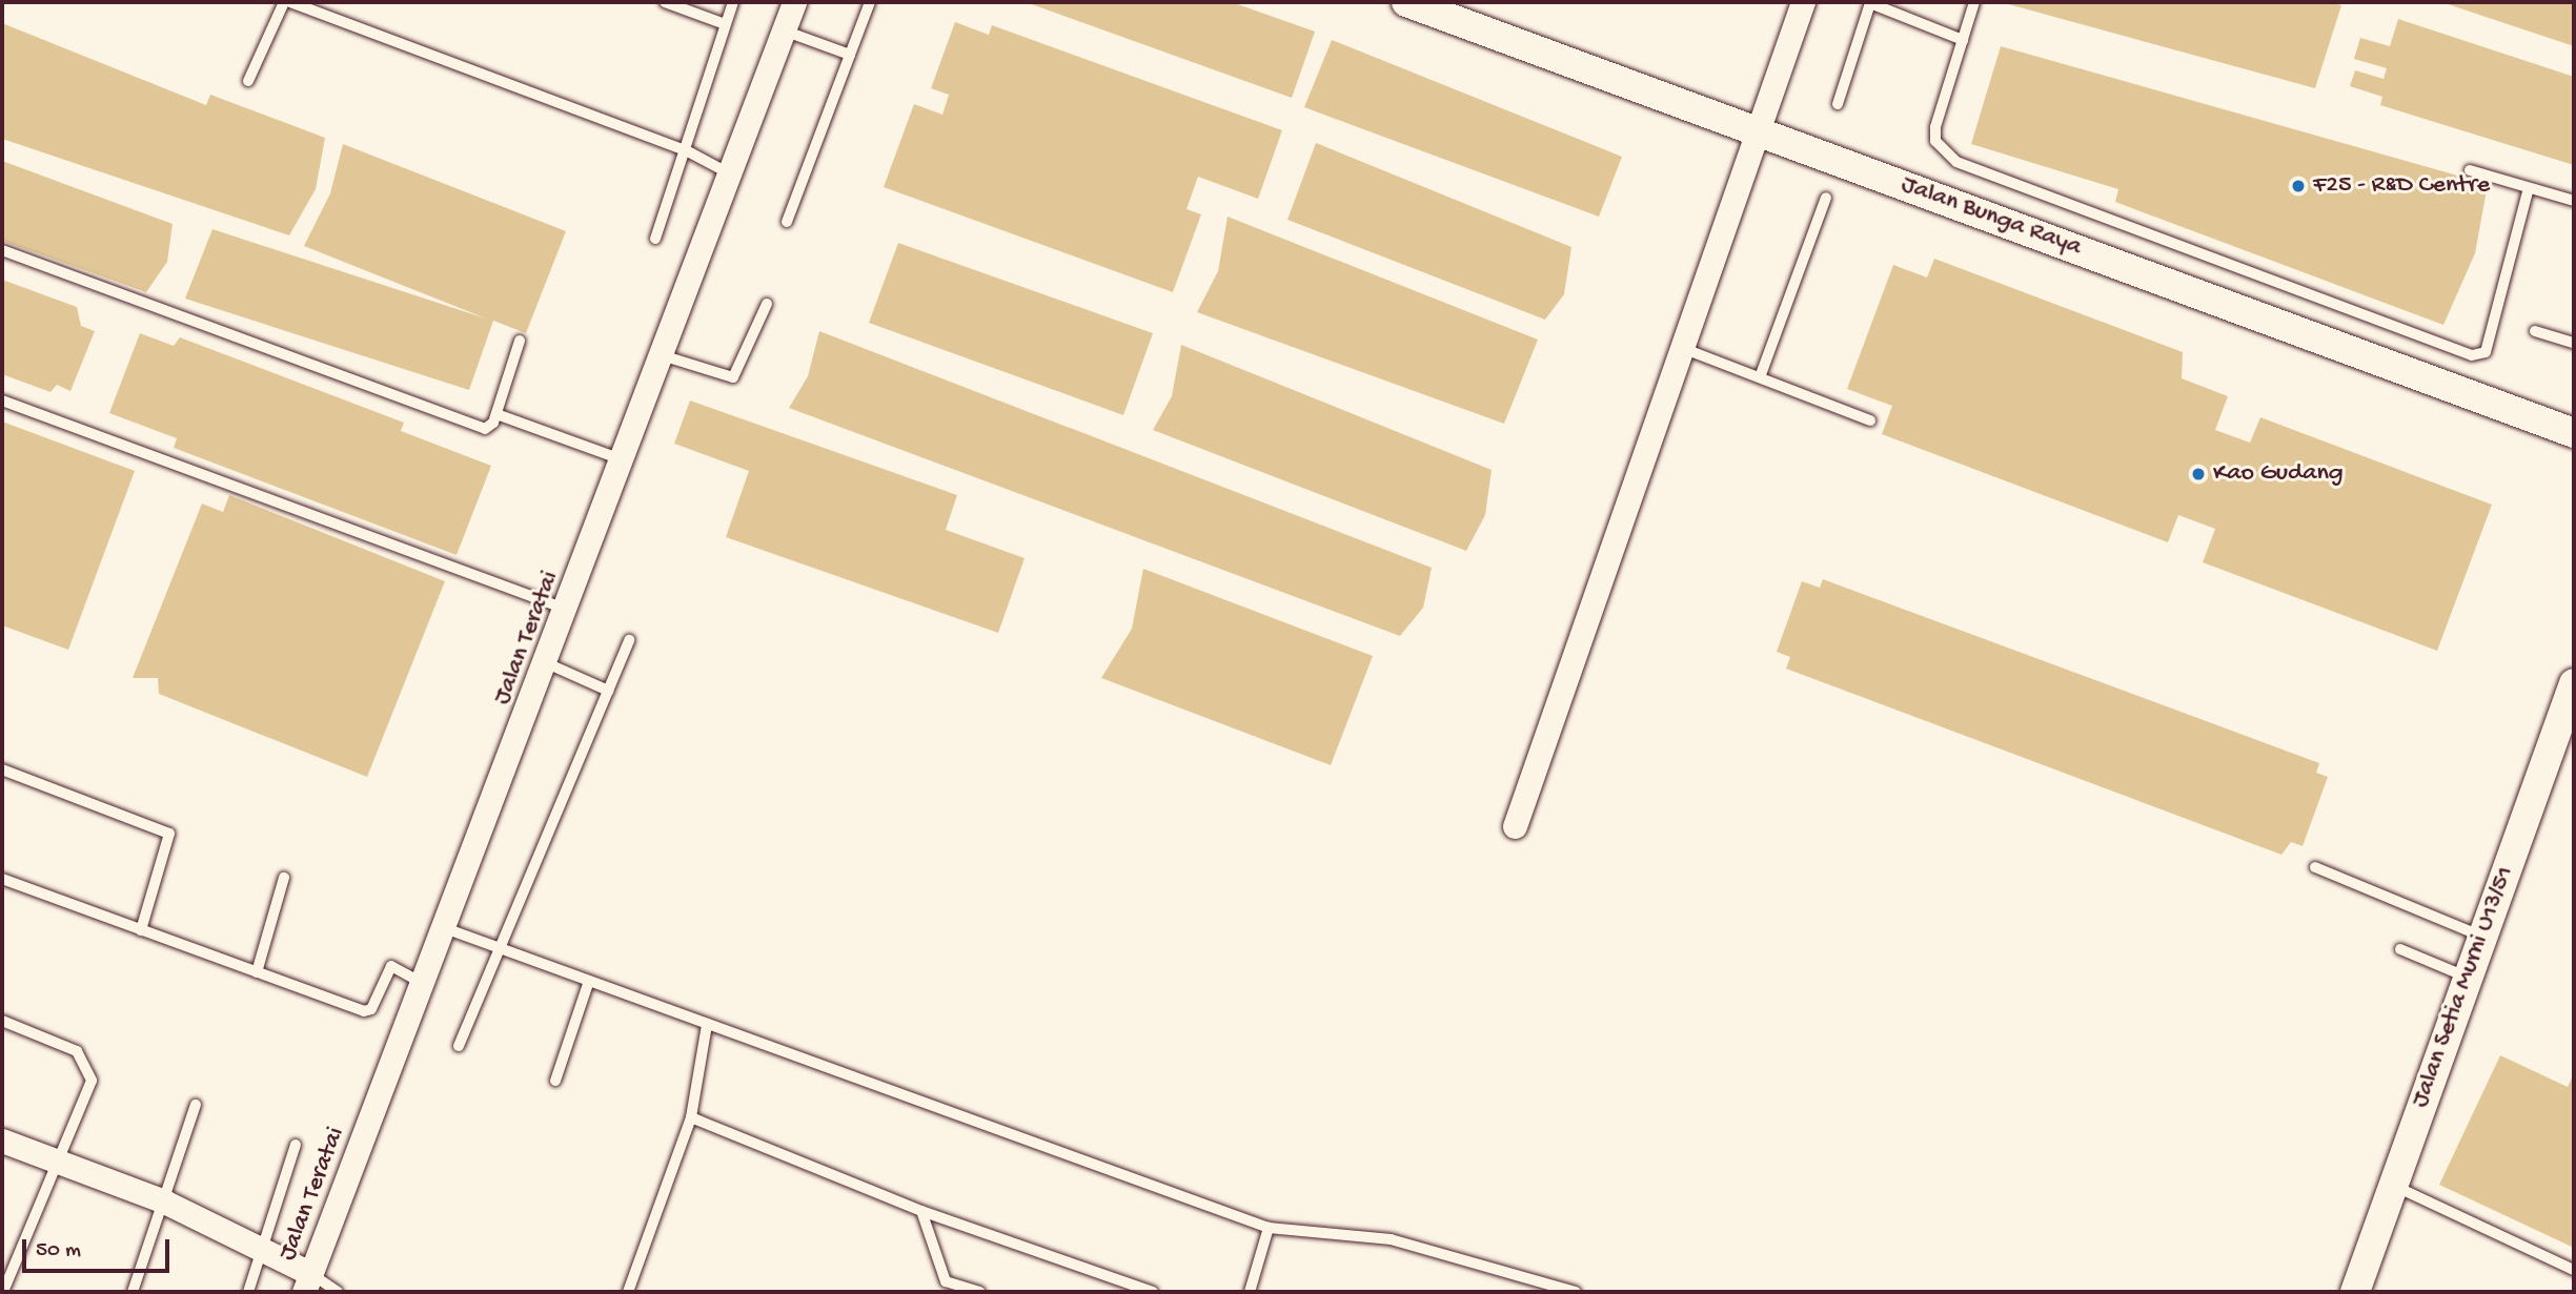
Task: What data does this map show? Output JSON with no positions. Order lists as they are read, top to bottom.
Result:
{
  "streets": {
    "street": ["Jalan Bunga Raya", "Jalan Teratai", "Jalan Setia Murni U13/51"]
  },
  "places": ["F25 - R&D Centre", "Kao Gudang"],
  "scale_bar": "50 m"
}
